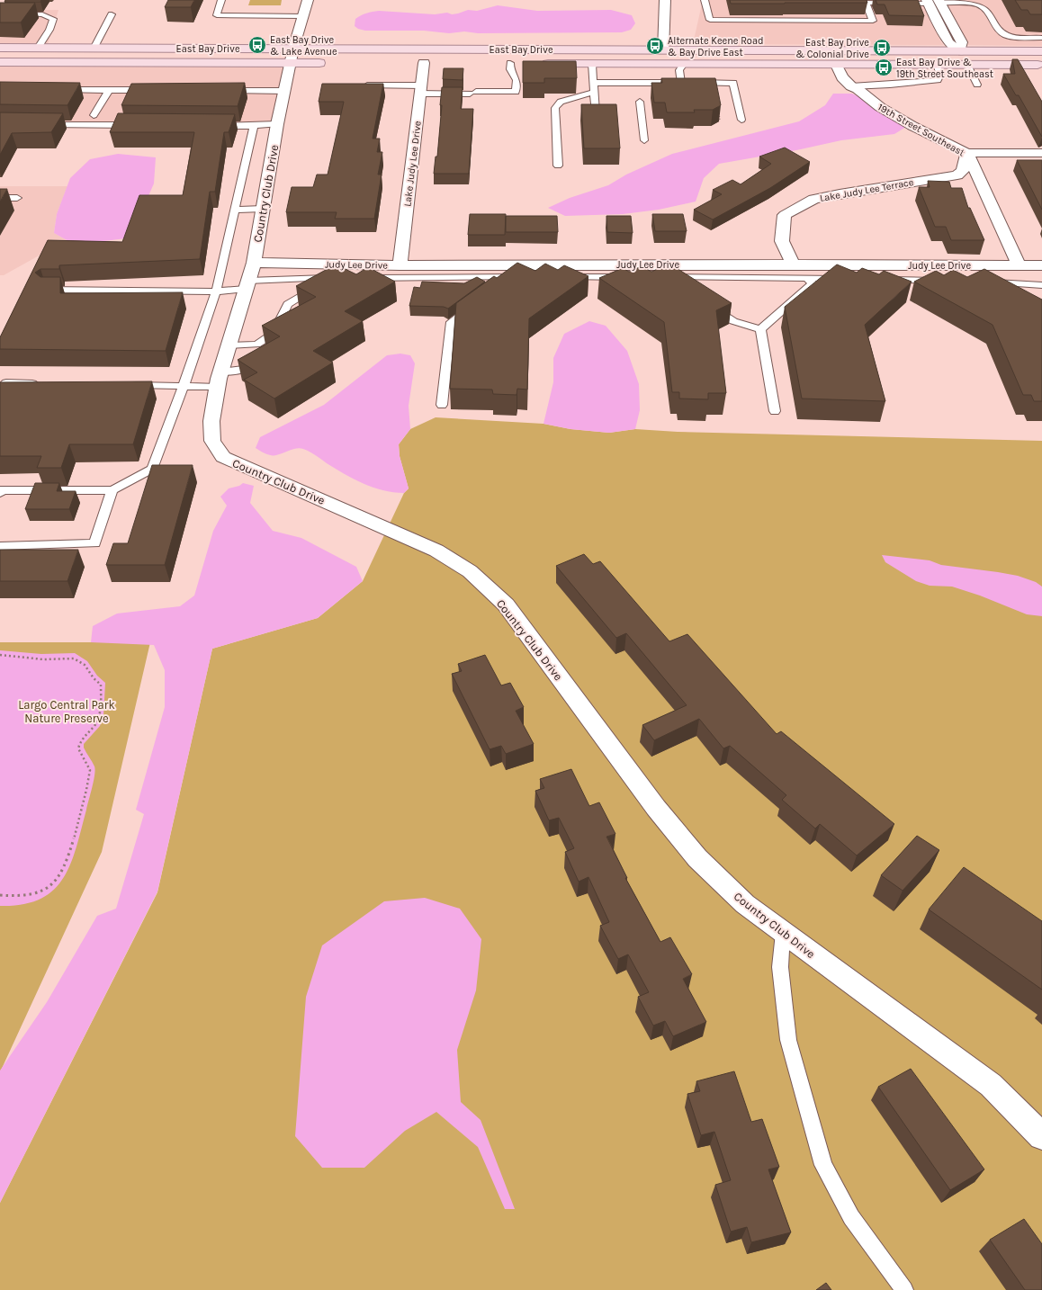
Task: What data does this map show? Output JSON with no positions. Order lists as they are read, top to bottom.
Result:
{
  "streets": {
    "main road": ["East Bay Drive"],
    "street": [
      "19th Street Southeast",
      "Lake Judy Lee Drive",
      "Lake Judy Lee Terrace",
      "Country Club Drive",
      "Judy Lee Drive"
    ]
  },
  "crossings": [
    ["East Bay Drive", "19th Street Southeast"],
    ["East Bay Drive", "Country Club Drive"],
    ["19th Street Southeast", "Lake Judy Lee Terrace"],
    ["19th Street Southeast", "Judy Lee Drive"],
    ["Lake Judy Lee Drive", "Judy Lee Drive"],
    ["Lake Judy Lee Terrace", "Judy Lee Drive"],
    ["Country Club Drive", "Judy Lee Drive"]
  ],
  "parks": ["Largo Central Park Nature Preserve"],
  "places": {
    "bus stop": [
      "East Bay Drive & Lake Avenue",
      "Alternate Keene Road & Bay Drive East",
      "East Bay Drive & Colonial Drive",
      "East Bay Drive & 19th Street Southeast"
    ]
  }
}
